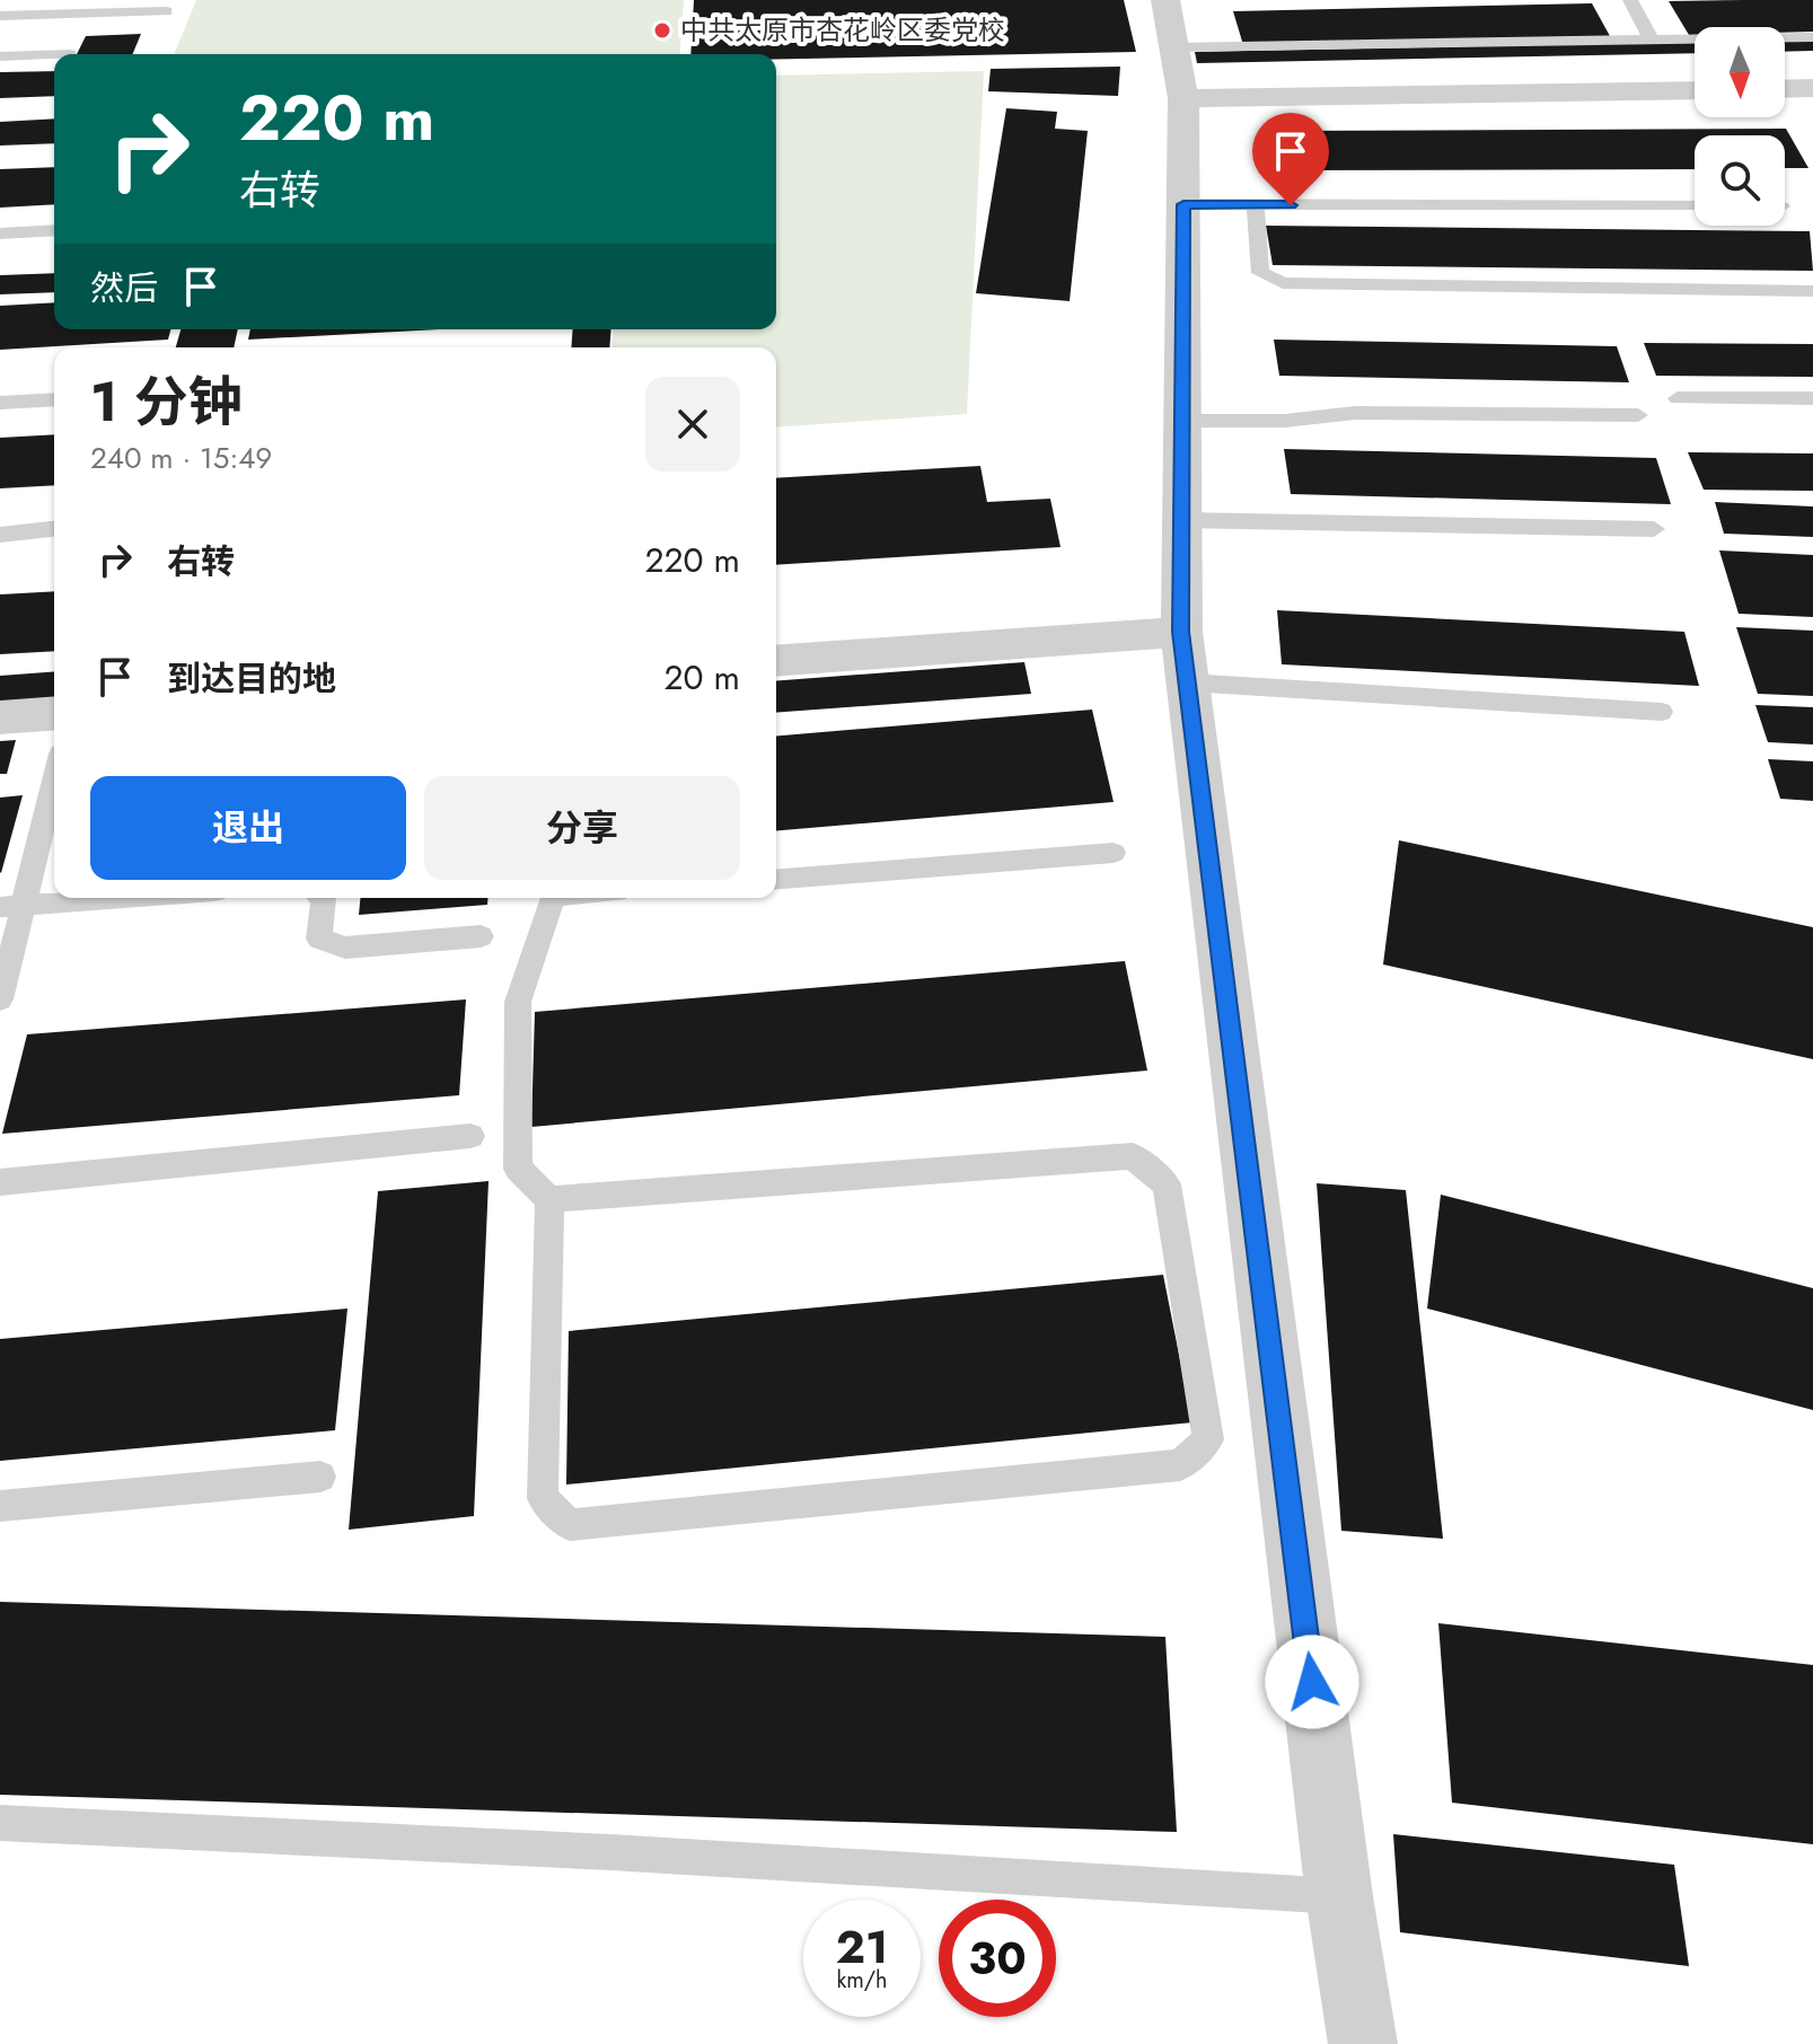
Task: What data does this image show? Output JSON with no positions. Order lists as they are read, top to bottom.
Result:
{
  "places": ["中共太原市杏花岭区委党校"],
  "north": "bottom",
  "page": {
    "turn": ["220 m", "右转"],
    "then": "然后",
    "heading": ["1 分钟", "240 m · 15:49"],
    "list": [
      {
        "name": "右转",
        "value": "220 m"
      },
      {
        "name": "到达目的地",
        "value": "20 m"
      }
    ],
    "buttons": ["退出", "分享"],
    "speed": "21 km/h",
    "limit": "30"
  }
}
